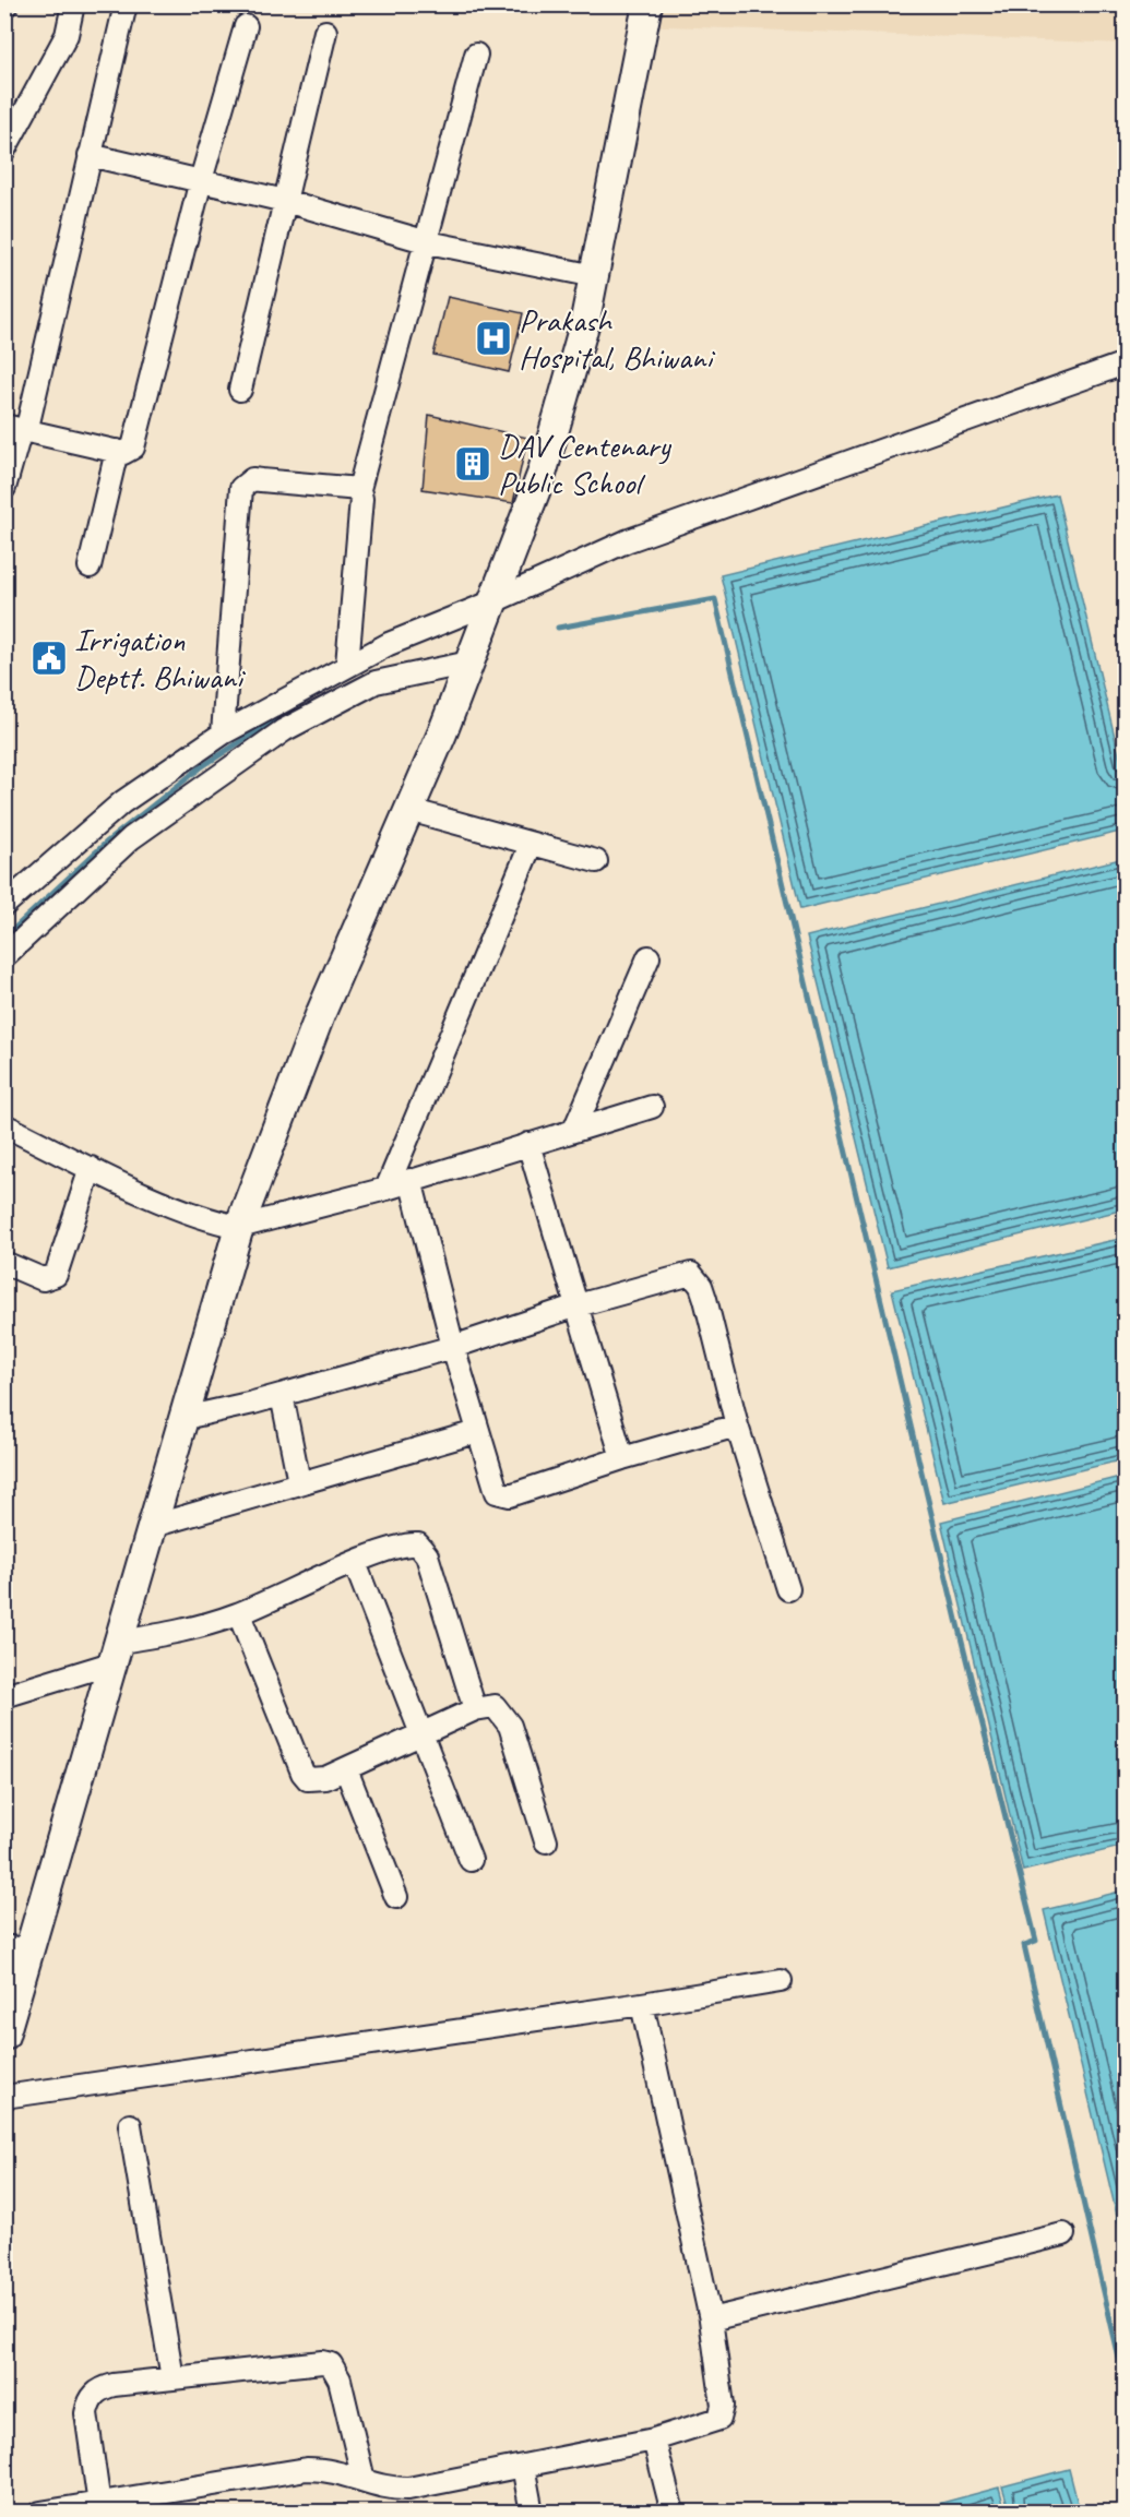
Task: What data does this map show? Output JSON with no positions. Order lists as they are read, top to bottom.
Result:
{
  "places": {
    "hospital": ["Prakash Hospital, Bhiwani"],
    "building": ["DAV Centenary Public School"],
    "public building": ["Irrigation Deptt. Bhiwani"]
  }
}
